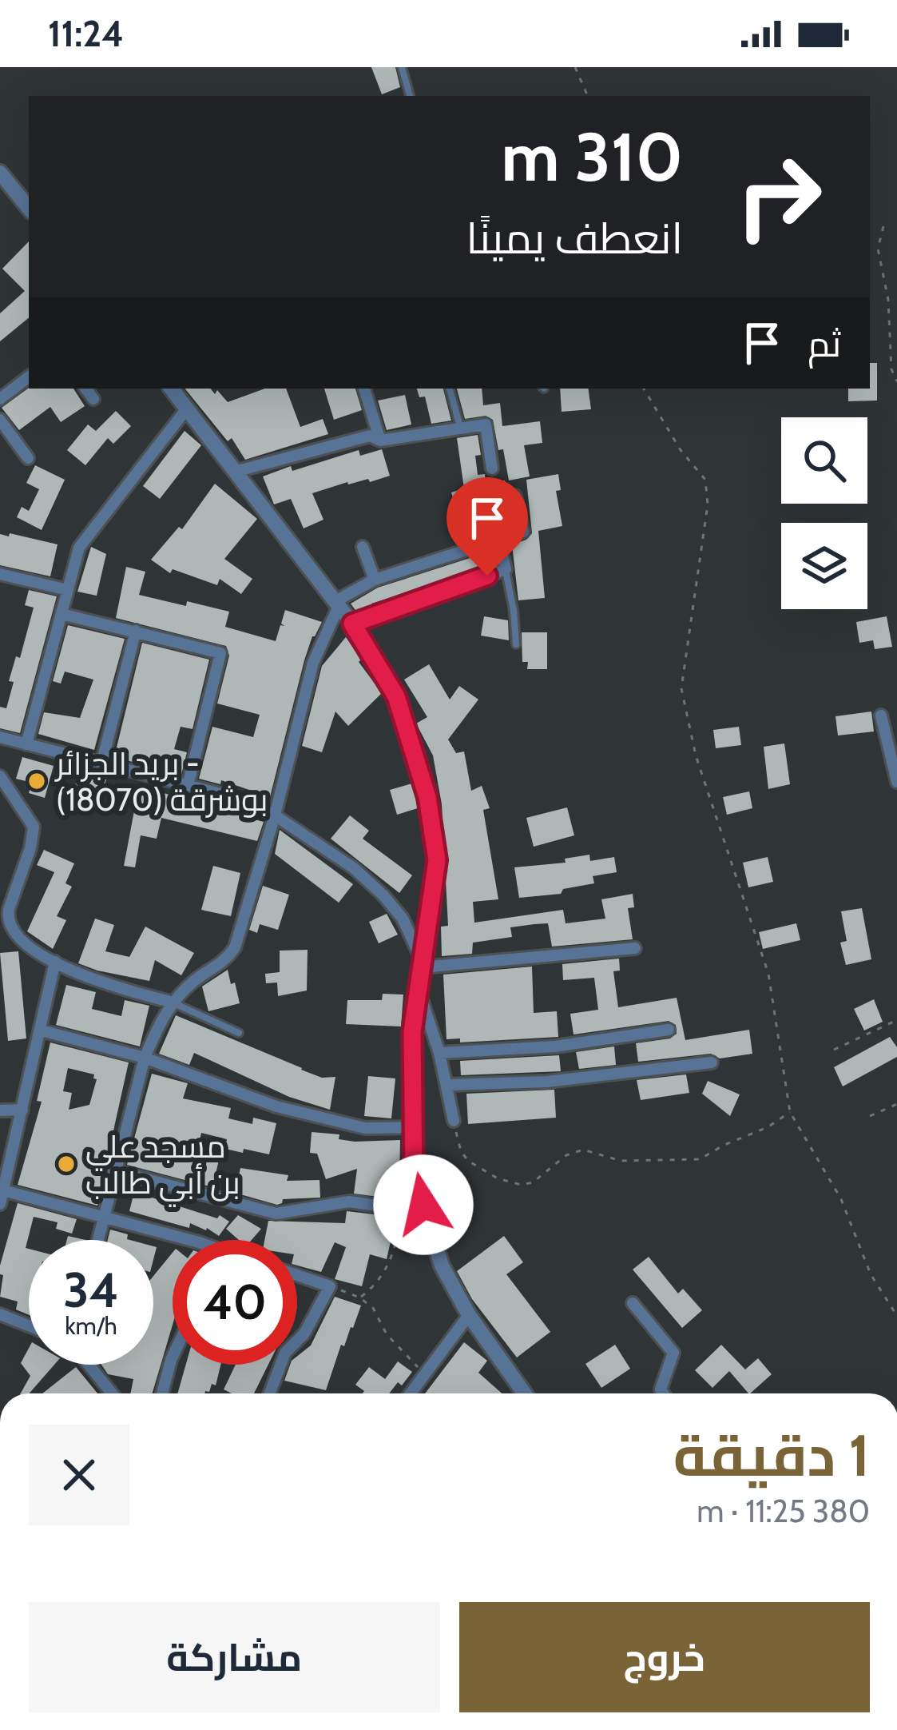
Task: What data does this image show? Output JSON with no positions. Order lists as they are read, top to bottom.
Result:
{
  "places": ["بريد الجزائر - بوشرقة (18070)", "مسجد علي بن أبي طالب"],
  "page": {
    "status": "11:24",
    "turn": ["310 m", "انعطف يمينًا"],
    "then": "ثم",
    "speed": "34 km/h",
    "limit": "40",
    "heading": ["1 دقيقة", "380 m · 11:25"],
    "buttons": ["خروج", "مشاركة"]
  }
}
